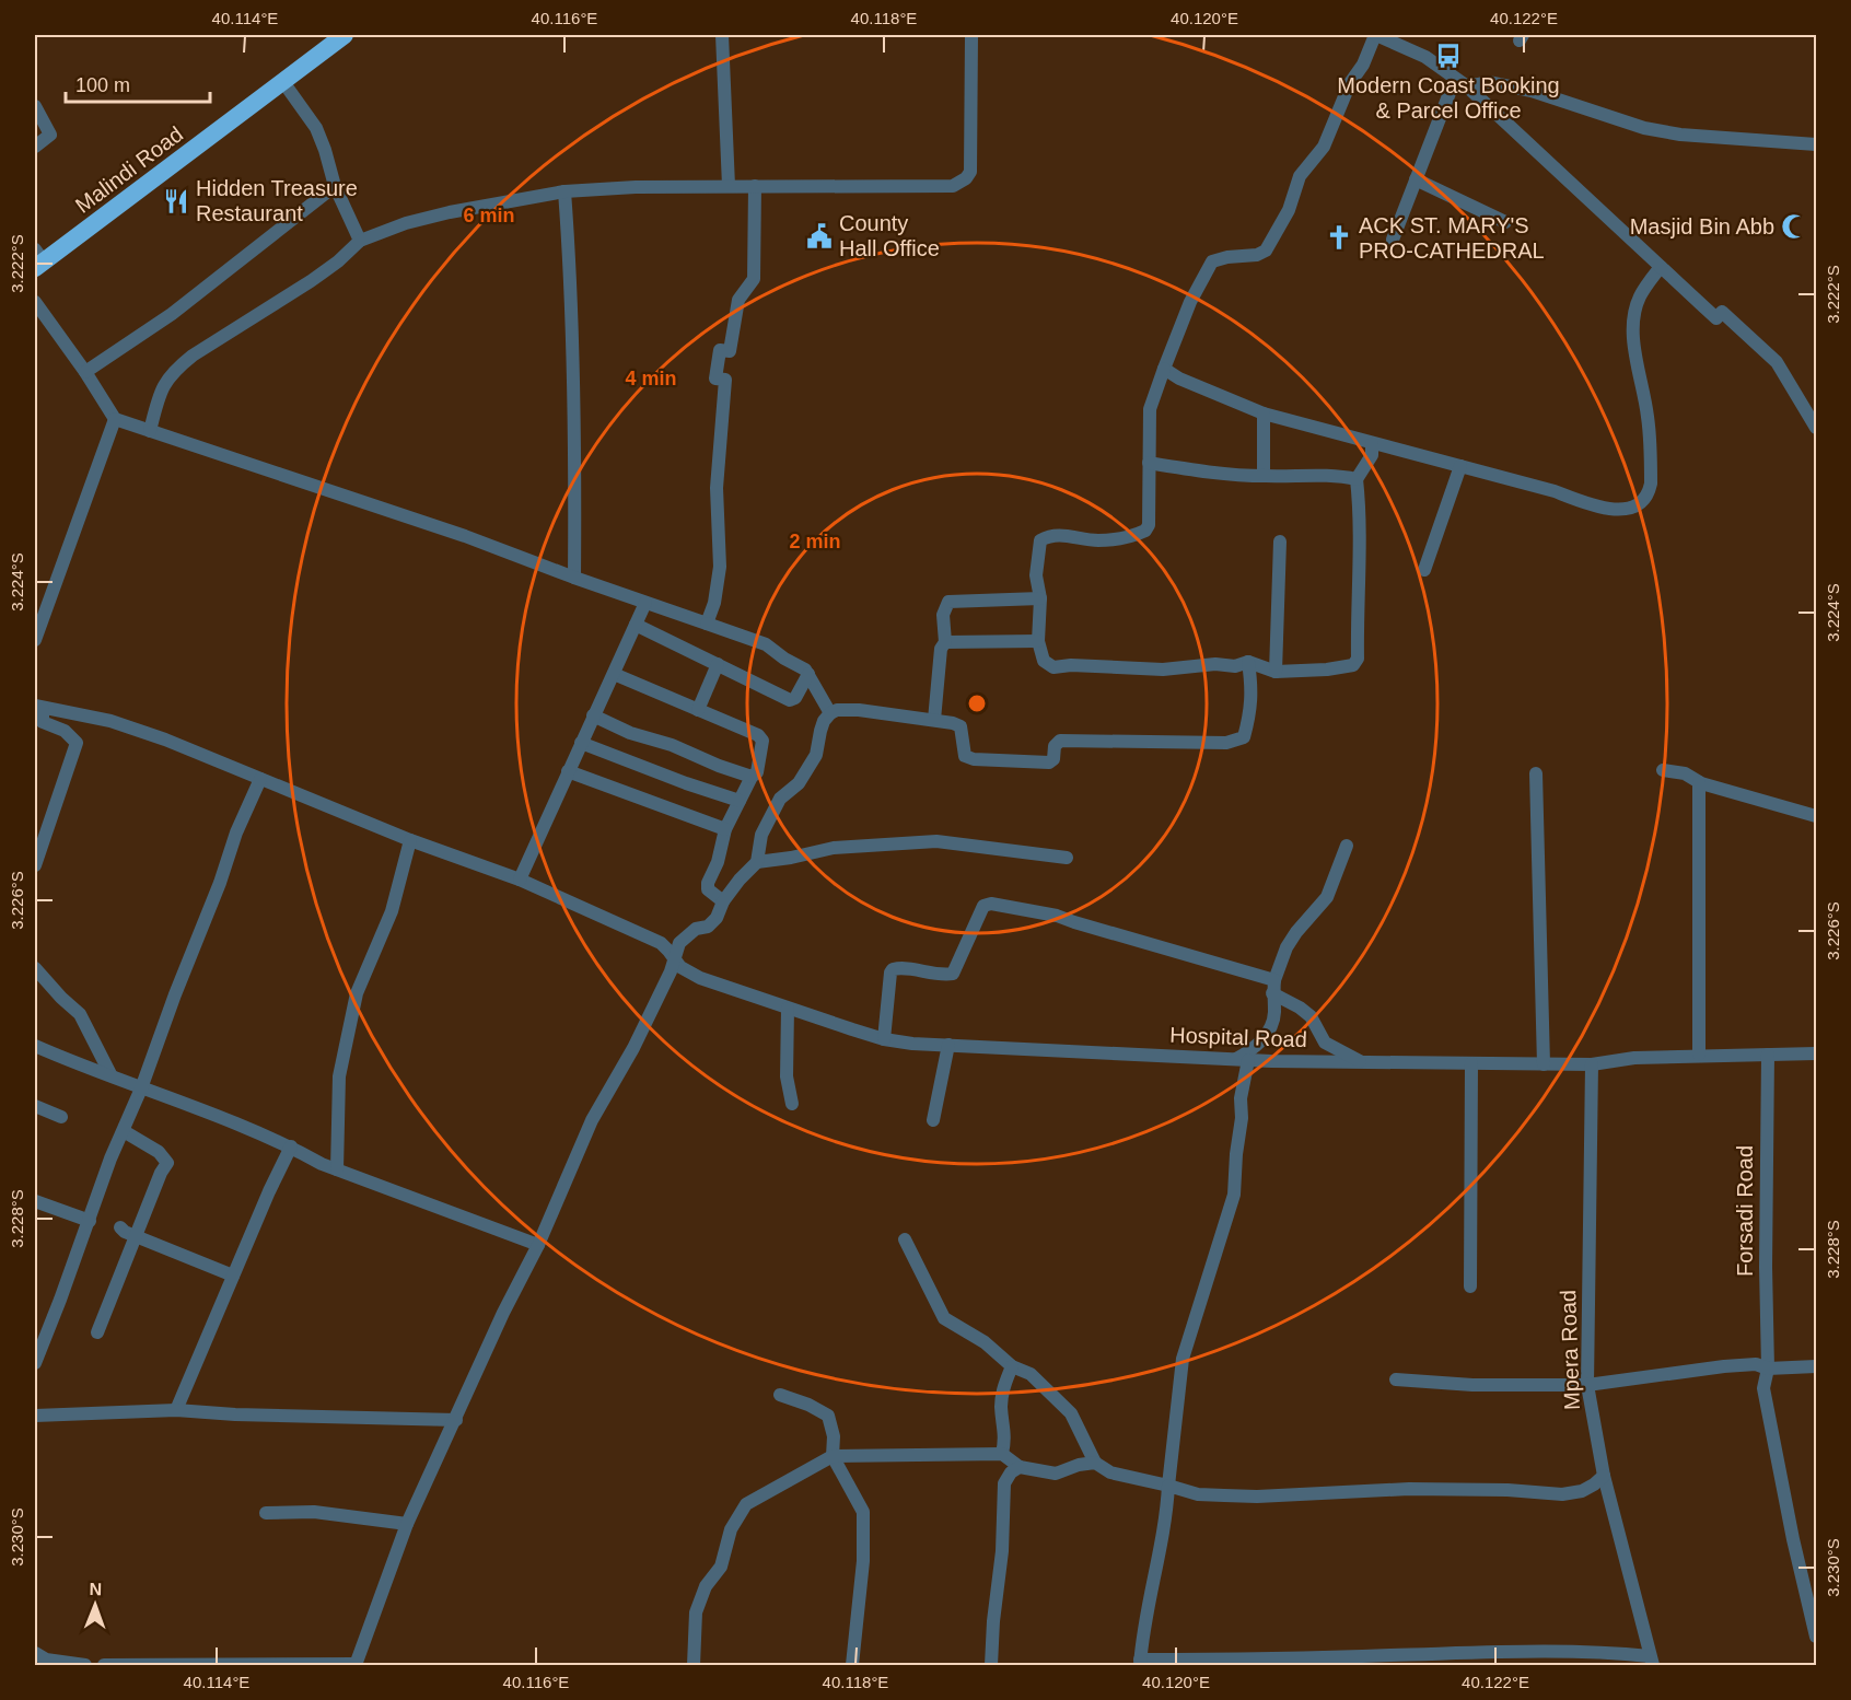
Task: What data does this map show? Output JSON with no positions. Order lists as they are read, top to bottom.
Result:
{
  "streets": {
    "highway": ["Malindi Road"],
    "street": ["Hospital Road", "Forsadi Road", "Mpera Road"]
  },
  "crossings": [
    ["Hospital Road", "Forsadi Road"],
    ["Hospital Road", "Mpera Road"]
  ],
  "places": {
    "bus stop": ["Modern Coast Booking & Parcel Office"],
    "restaurant": ["Hidden Treasure Restaurant"],
    "mosque": ["Masjid Bin Abb"],
    "public building": ["County Hall Office"],
    "church": ["ACK ST. MARY'S PRO-CATHEDRAL"]
  },
  "scale_bar": "100 m",
  "north": "top",
  "coordinates": [
    "40.114°E",
    "40.116°E",
    "40.118°E",
    "40.120°E",
    "40.122°E",
    "3.222°S",
    "3.224°S",
    "3.226°S",
    "3.228°S",
    "3.230°S"
  ],
  "rings": ["6 min", "4 min", "2 min"]
}
